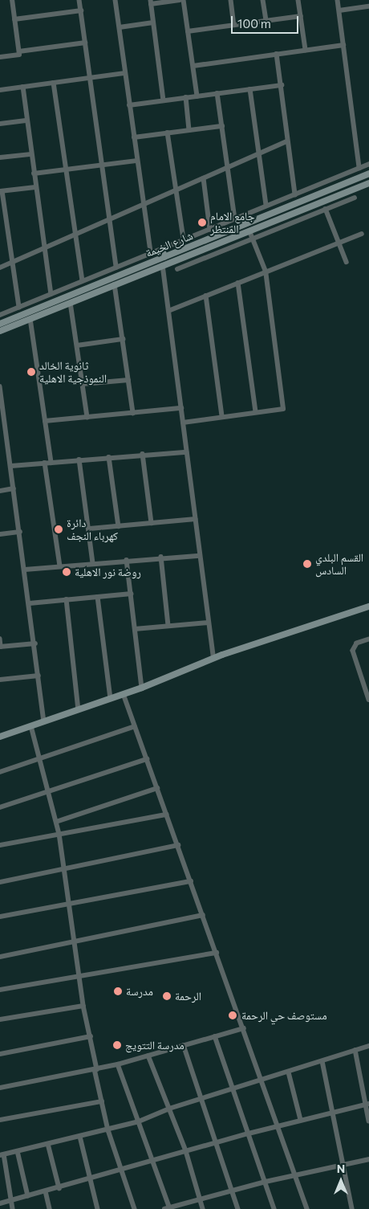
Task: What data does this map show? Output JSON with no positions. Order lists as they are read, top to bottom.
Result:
{
  "streets": {
    "street": ["شارع الخيمة"]
  },
  "places": [
    "جامع الامام المنتظر",
    "ثانوية الخالد النموذجية الاهلية",
    "دائرة كهرباء النجف",
    "القسم البلدي السادس",
    "روضة نور الاهلية",
    "مدرسة",
    "الرحمة",
    "مستوصف حي الرحمة",
    "مدرسة التتويج"
  ],
  "scale_bar": "100 m",
  "north": "top"
}
